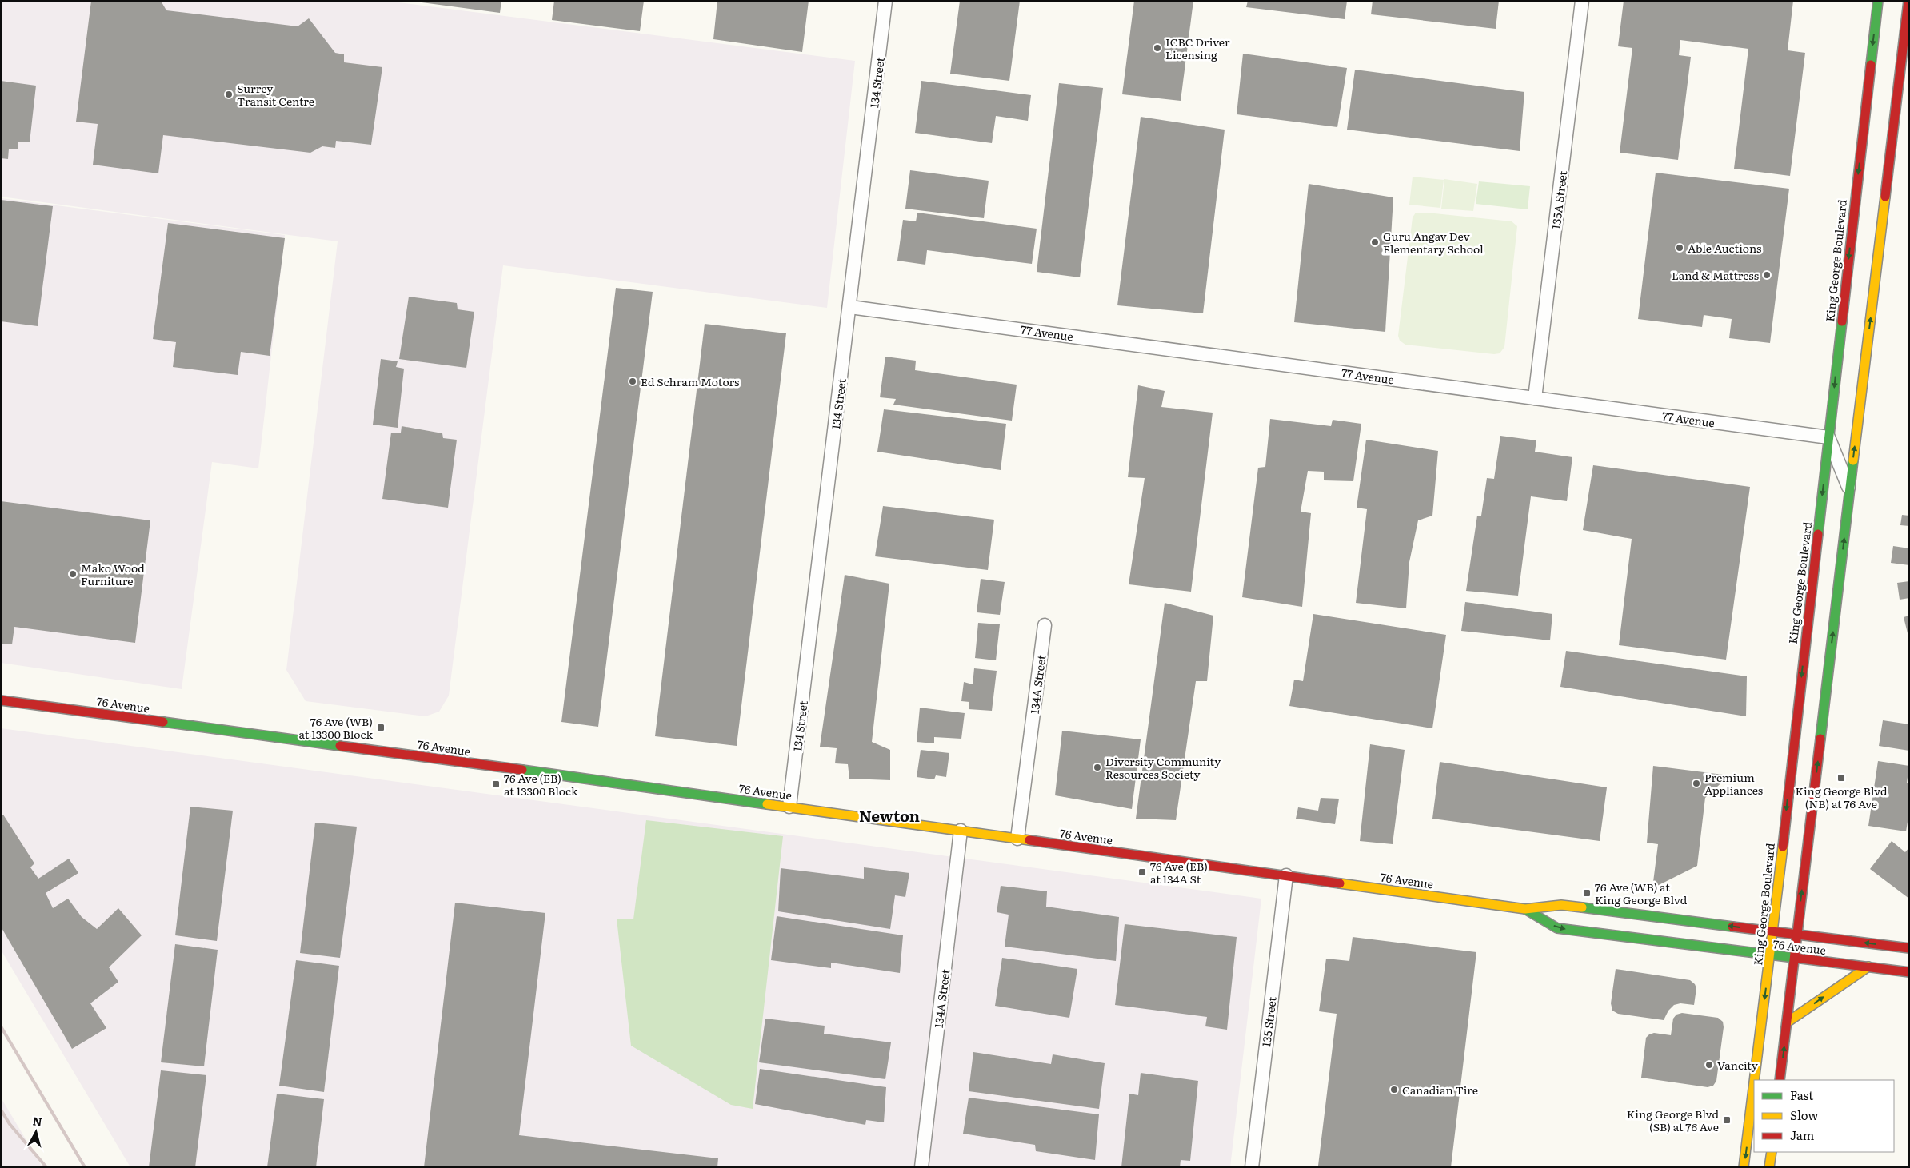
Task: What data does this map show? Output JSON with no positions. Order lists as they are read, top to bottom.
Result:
{
  "streets": {
    "main road": ["King George Boulevard", "76 Avenue"],
    "street": [
      "134 Street",
      "135A Street",
      "77 Avenue",
      "134A Street",
      "135 Street"
    ]
  },
  "crossings": [
    ["134 Street", "77 Avenue"],
    ["134 Street", "76 Avenue"],
    ["135A Street", "77 Avenue"],
    ["King George Boulevard", "77 Avenue"],
    ["King George Boulevard", "76 Avenue"],
    ["134A Street", "76 Avenue"],
    ["76 Avenue", "135 Street"]
  ],
  "districts": ["Newton"],
  "places": {
    "other": [
      "ICBC Driver Licensing",
      "Surrey Transit Centre",
      "Guru Angav Dev Elementary School",
      "Able Auctions",
      "Land & Mattress",
      "Ed Schram Motors",
      "Mako Wood Furniture",
      "Diversity Community Resources Society",
      "Premium Appliances",
      "Vancity",
      "Canadian Tire"
    ],
    "transit": [
      "76 Ave (WB) at 13300 Block",
      "King George Blvd (NB) at 76 Ave",
      "76 Ave (EB) at 13300 Block",
      "76 Ave (EB) at 134A St",
      "76 Ave (WB) at King George Blvd",
      "King George Blvd (SB) at 76 Ave"
    ]
  },
  "legend": ["Fast", "Slow", "Jam"],
  "north": "top"
}
